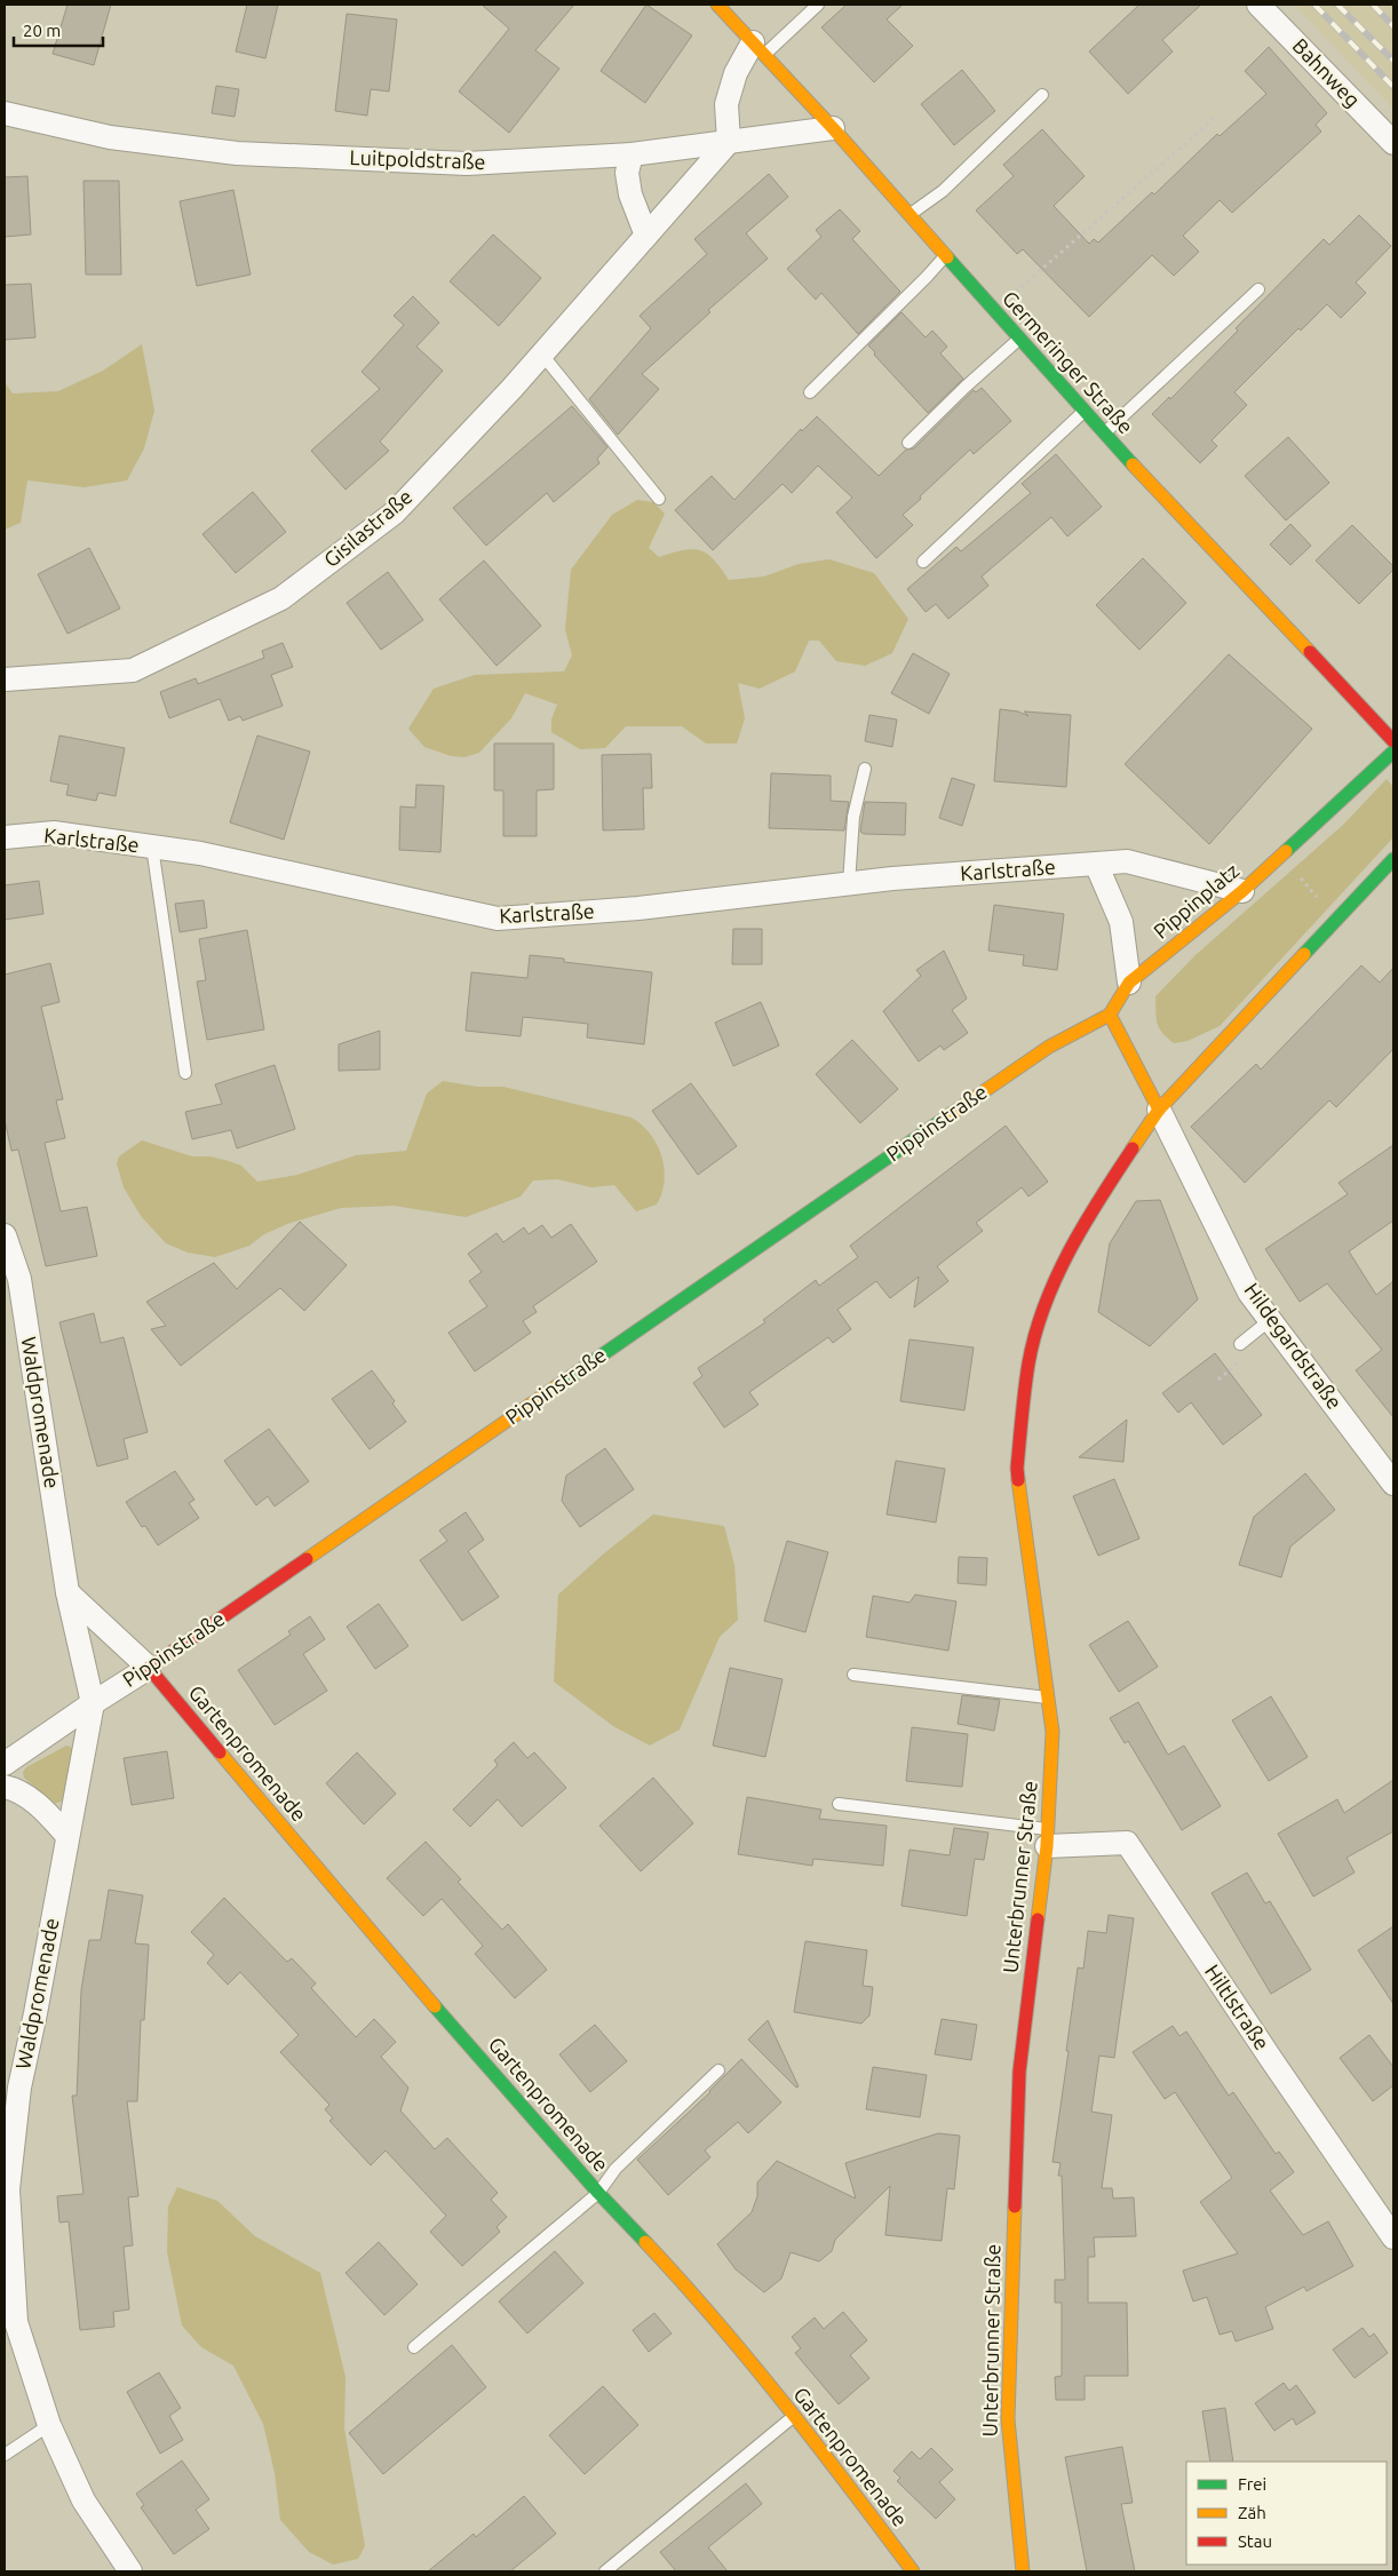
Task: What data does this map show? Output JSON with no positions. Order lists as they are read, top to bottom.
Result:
{
  "streets": {
    "street": [
      "Bahnweg",
      "Luitpoldstraße",
      "Germeringer Straße",
      "Gisilastraße",
      "Karlstraße",
      "Pippinplatz",
      "Pippinstraße",
      "Hildegardstraße",
      "Waldpromenade",
      "Gartenpromenade",
      "Unterbrunner Straße",
      "Hiltlstraße"
    ]
  },
  "crossings": [
    ["Luitpoldstraße", "Germeringer Straße"],
    ["Luitpoldstraße", "Gisilastraße"],
    ["Karlstraße", "Pippinplatz"],
    ["Pippinplatz", "Pippinstraße"],
    ["Pippinstraße", "Waldpromenade"],
    ["Pippinstraße", "Gartenpromenade"],
    ["Hildegardstraße", "Unterbrunner Straße"],
    ["Unterbrunner Straße", "Hiltlstraße"]
  ],
  "legend": ["Frei", "Zäh", "Stau"],
  "scale_bar": "20 m"
}
